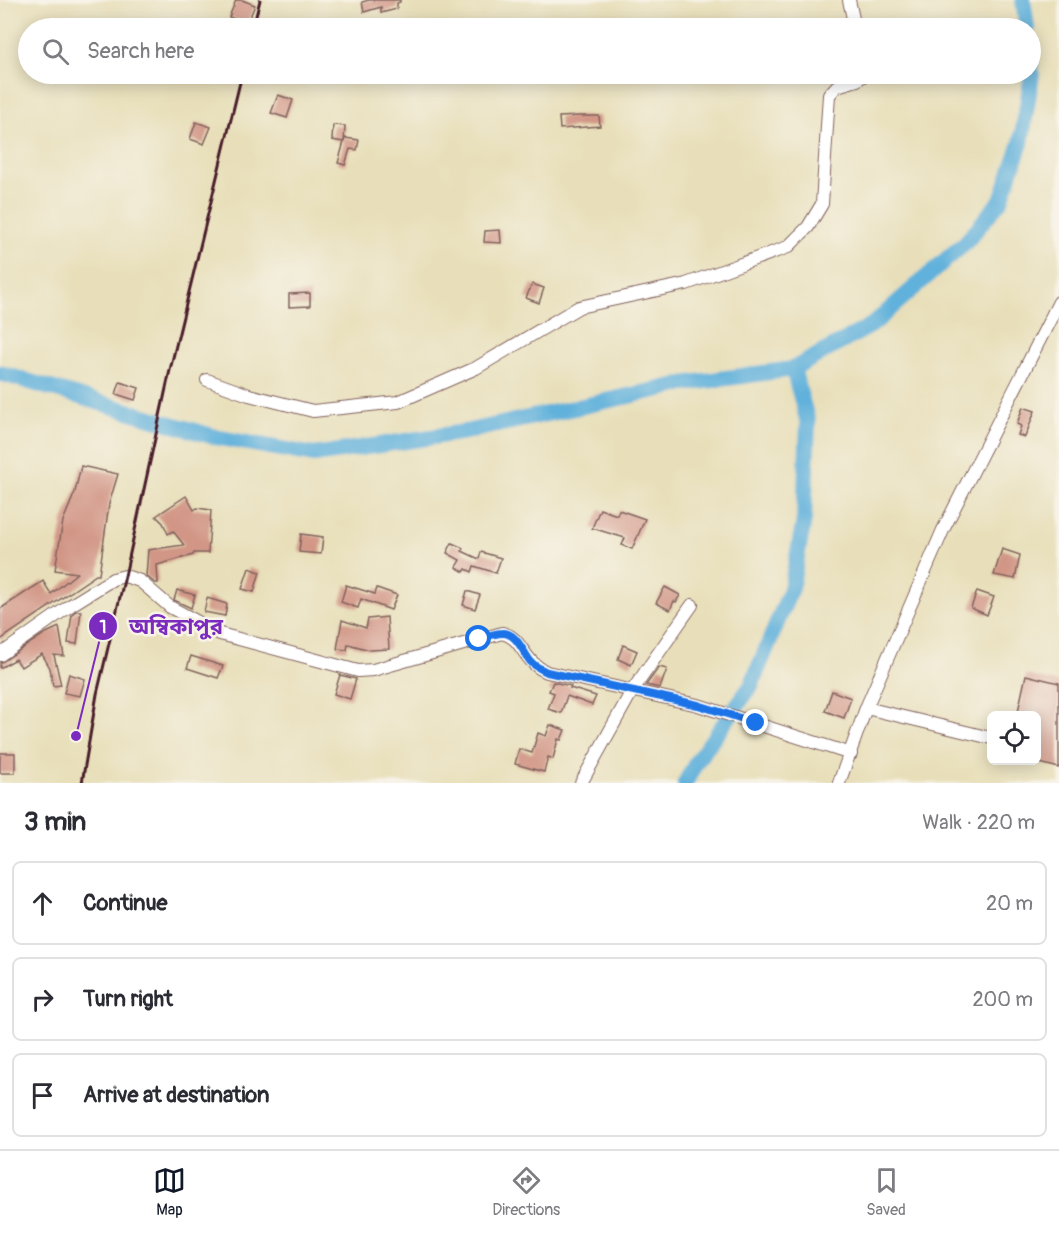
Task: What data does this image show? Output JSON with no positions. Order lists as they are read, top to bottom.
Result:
{
  "places": ["অম্বিকাপুর"],
  "page": {
    "search": "Search here",
    "heading": ["3 min", "Walk · 220 m"],
    "list": [
      ["Continue", "20 m"],
      ["Turn right", "200 m"],
      "Arrive at destination"
    ],
    "nav": ["Map", "Directions", "Saved"]
  }
}
